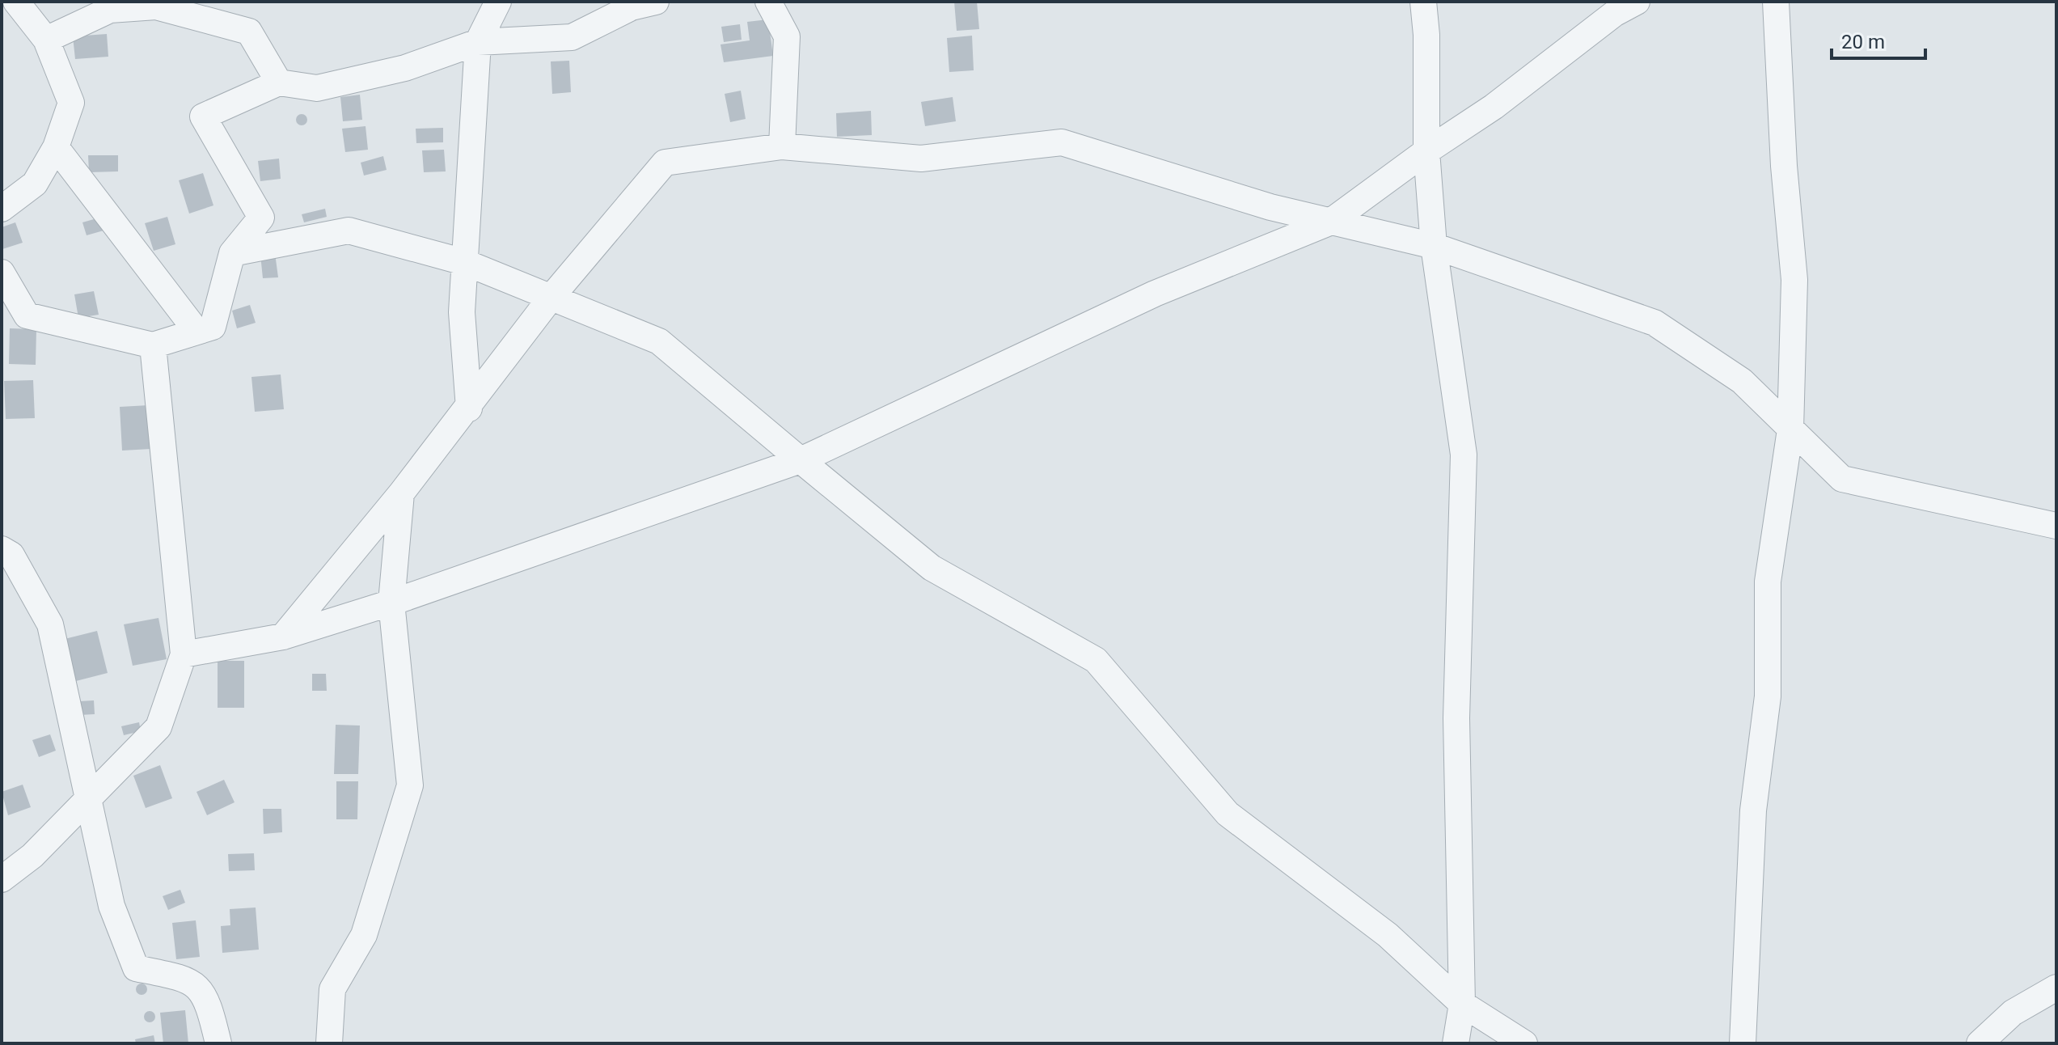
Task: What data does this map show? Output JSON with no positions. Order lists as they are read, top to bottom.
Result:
{
  "scale_bar": "20 m"
}
